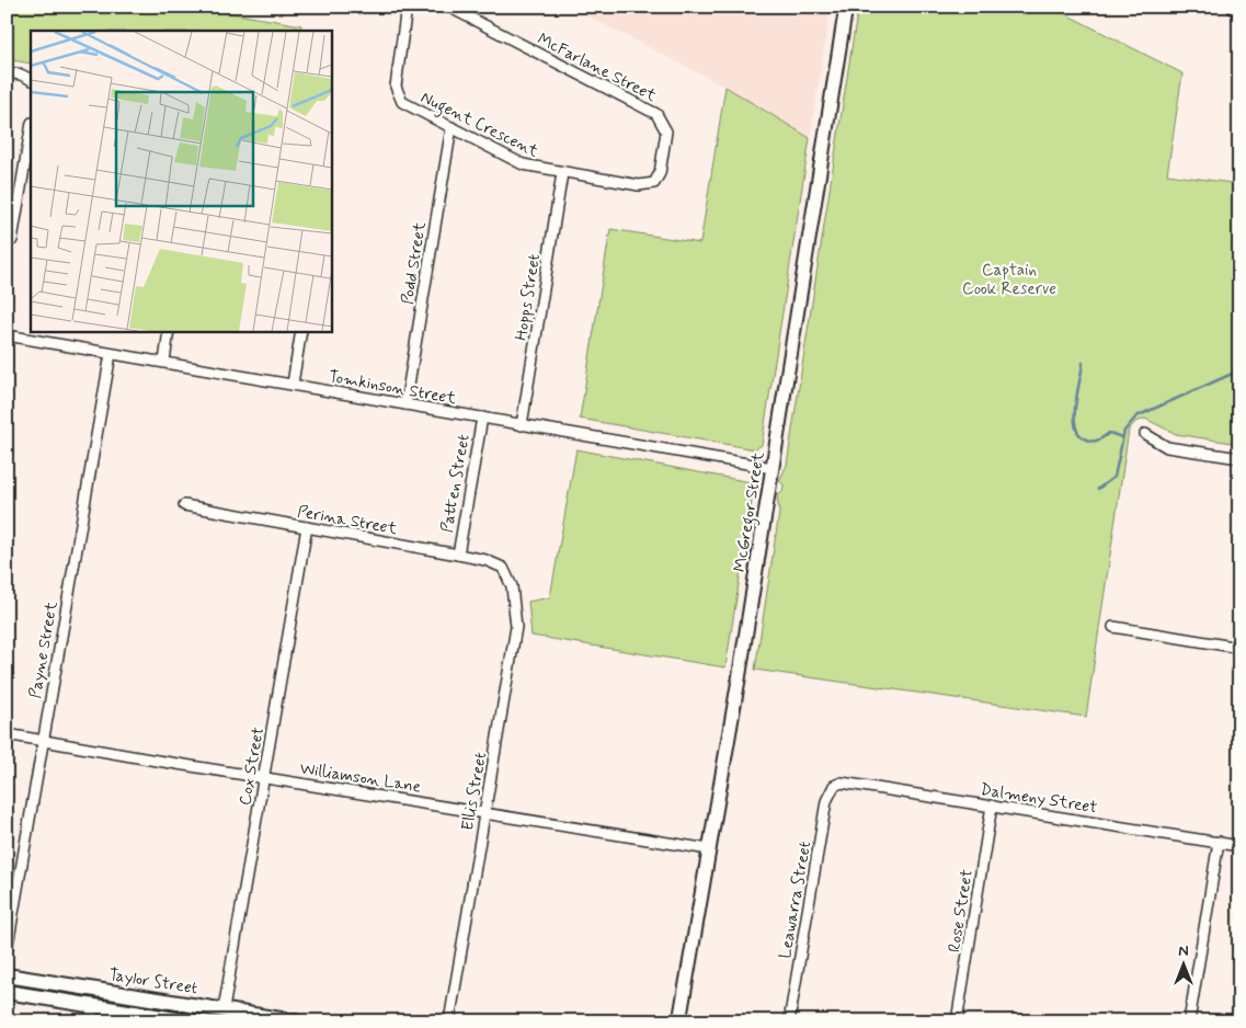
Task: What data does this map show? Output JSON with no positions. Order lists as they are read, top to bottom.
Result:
{
  "streets": {
    "main road": ["Taylor Street"],
    "street": [
      "McFarlane Street",
      "Nugent Crescent",
      "Podd Street",
      "Hopps Street",
      "Tomkinson Street",
      "Patten Street",
      "McGregor Street",
      "Perina Street",
      "Payne Street",
      "Cox Street",
      "Williamson Lane",
      "Ellis Street",
      "Dalmeny Street",
      "Leawarra Street",
      "Rose Street"
    ]
  },
  "crossings": [
    ["McFarlane Street", "Nugent Crescent"],
    ["Nugent Crescent", "Podd Street"],
    ["Nugent Crescent", "Hopps Street"],
    ["Podd Street", "Tomkinson Street"],
    ["Hopps Street", "Tomkinson Street"],
    ["Tomkinson Street", "Patten Street"],
    ["Tomkinson Street", "McGregor Street"],
    ["Tomkinson Street", "Payne Street"],
    ["Patten Street", "Perina Street"],
    ["McGregor Street", "Williamson Lane"],
    ["Perina Street", "Cox Street"],
    ["Perina Street", "Ellis Street"],
    ["Payne Street", "Williamson Lane"],
    ["Cox Street", "Williamson Lane"],
    ["Cox Street", "Taylor Street"],
    ["Williamson Lane", "Ellis Street"],
    ["Dalmeny Street", "Leawarra Street"],
    ["Dalmeny Street", "Rose Street"]
  ],
  "parks": ["Captain Cook Reserve"],
  "north": "top"
}
